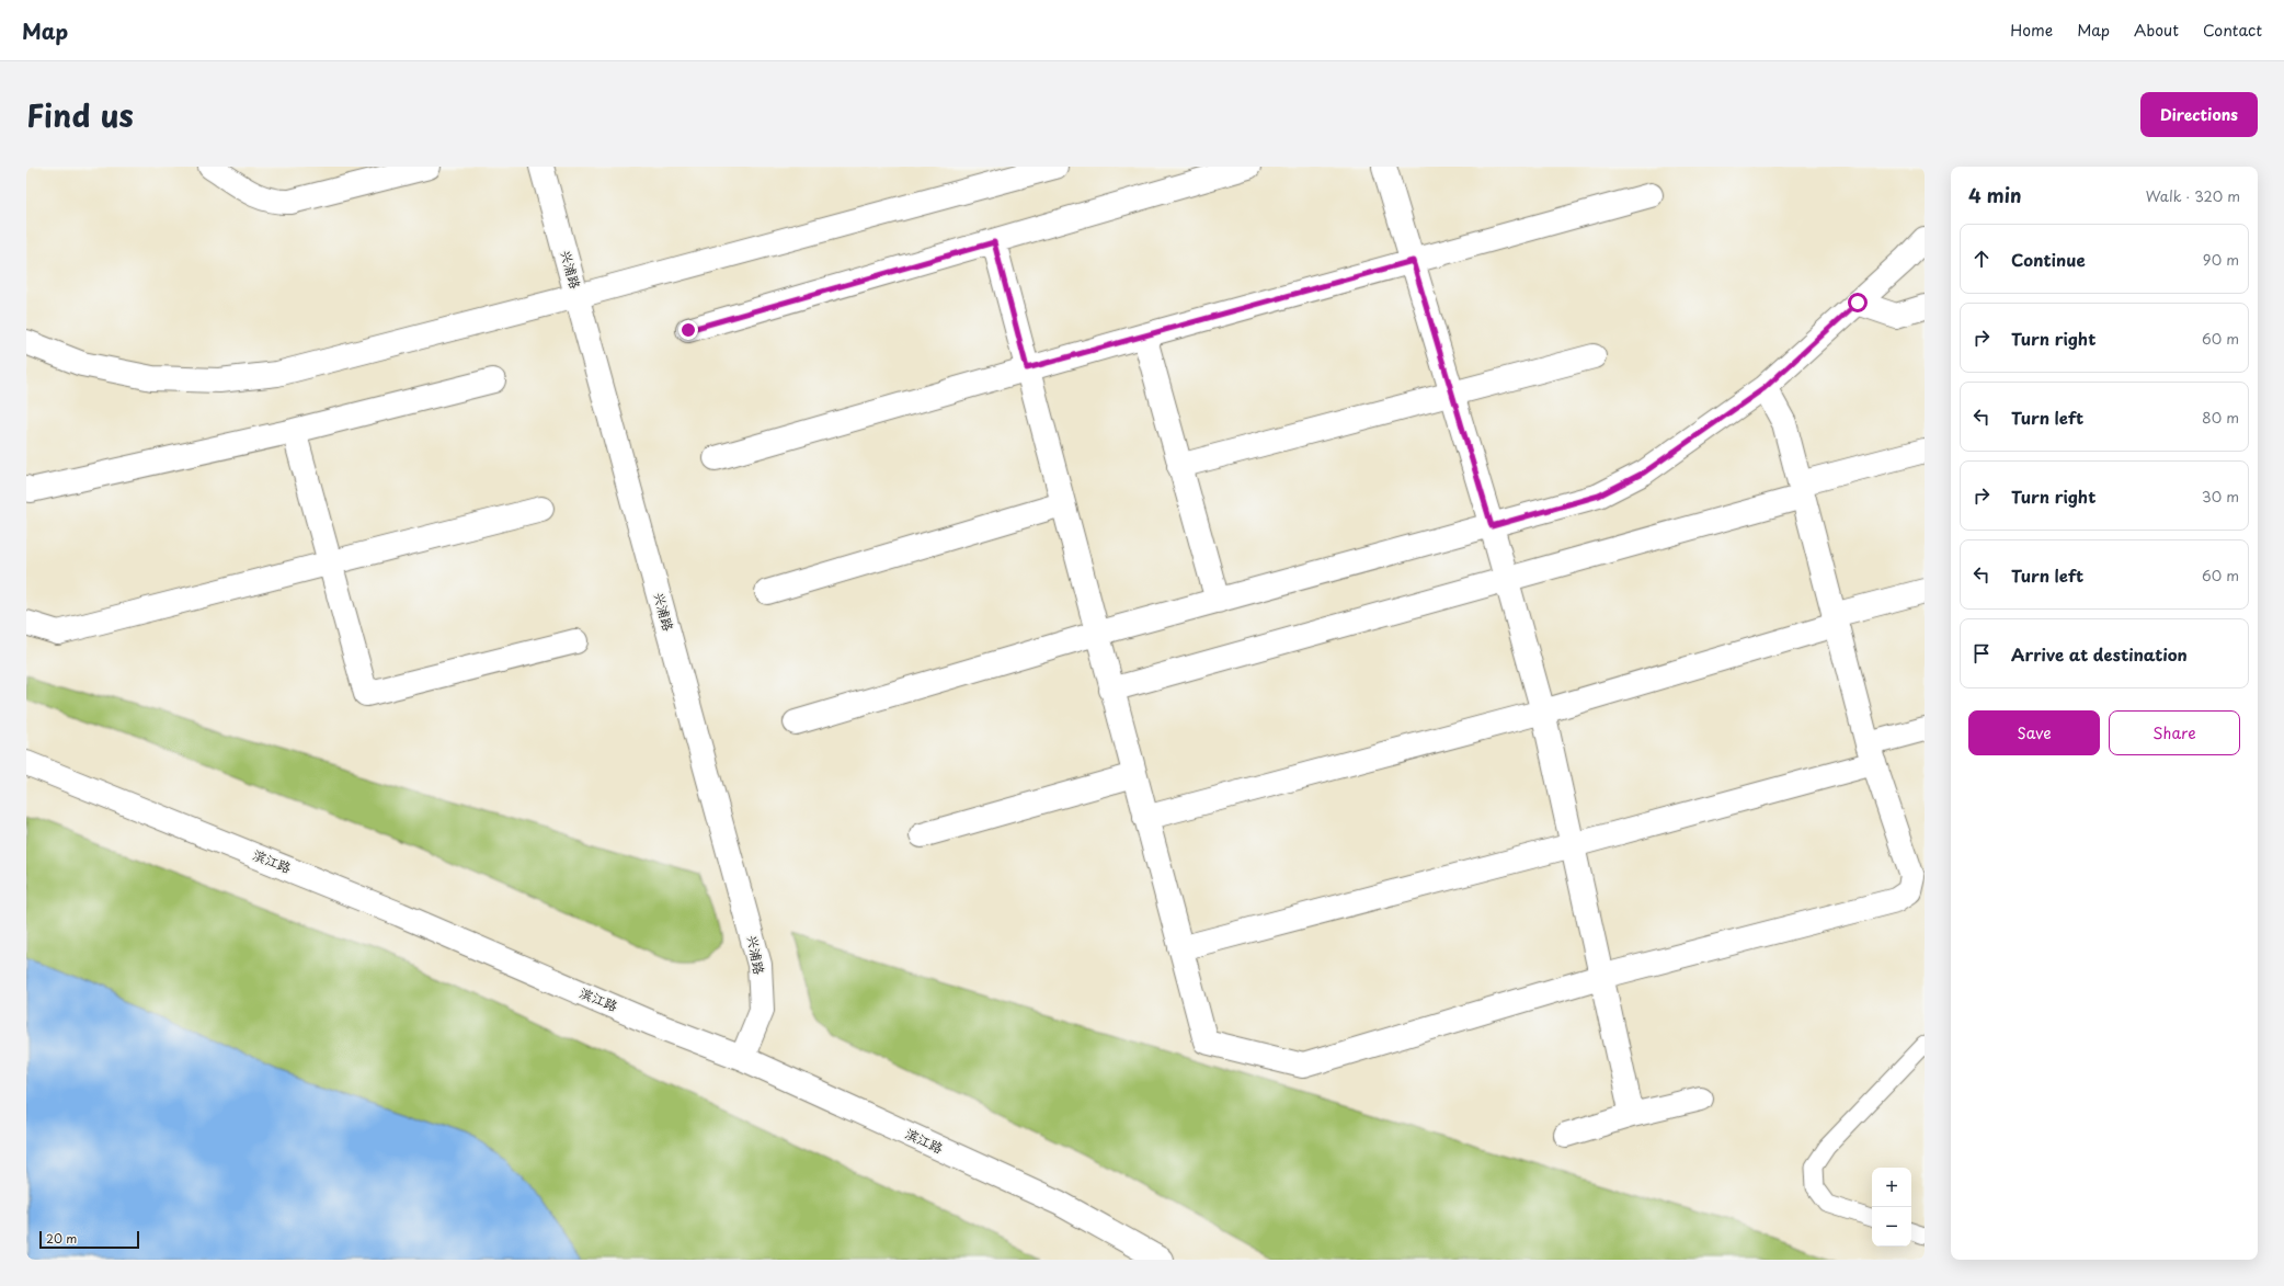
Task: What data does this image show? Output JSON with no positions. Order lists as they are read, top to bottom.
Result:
{
  "streets": {
    "street": ["兴浦路", "滨江路"]
  },
  "crossings": [
    ["兴浦路", "滨江路"]
  ],
  "scale_bar": "20 m",
  "page": {
    "header": "Map",
    "nav": [
      "Home",
      "Map",
      "About",
      "Contact"
    ],
    "title": "Find us",
    "buttons": [
      "Directions",
      ["Save", "Share"]
    ],
    "heading": ["4 min", "Walk · 320 m"],
    "list": [
      ["Continue", "90 m"],
      ["Turn right", "60 m"],
      ["Turn left", "80 m"],
      ["Turn right", "30 m"],
      ["Turn left", "60 m"],
      "Arrive at destination"
    ],
    "map_buttons": ["+", "−"],
    "scale": "20 m"
  }
}
